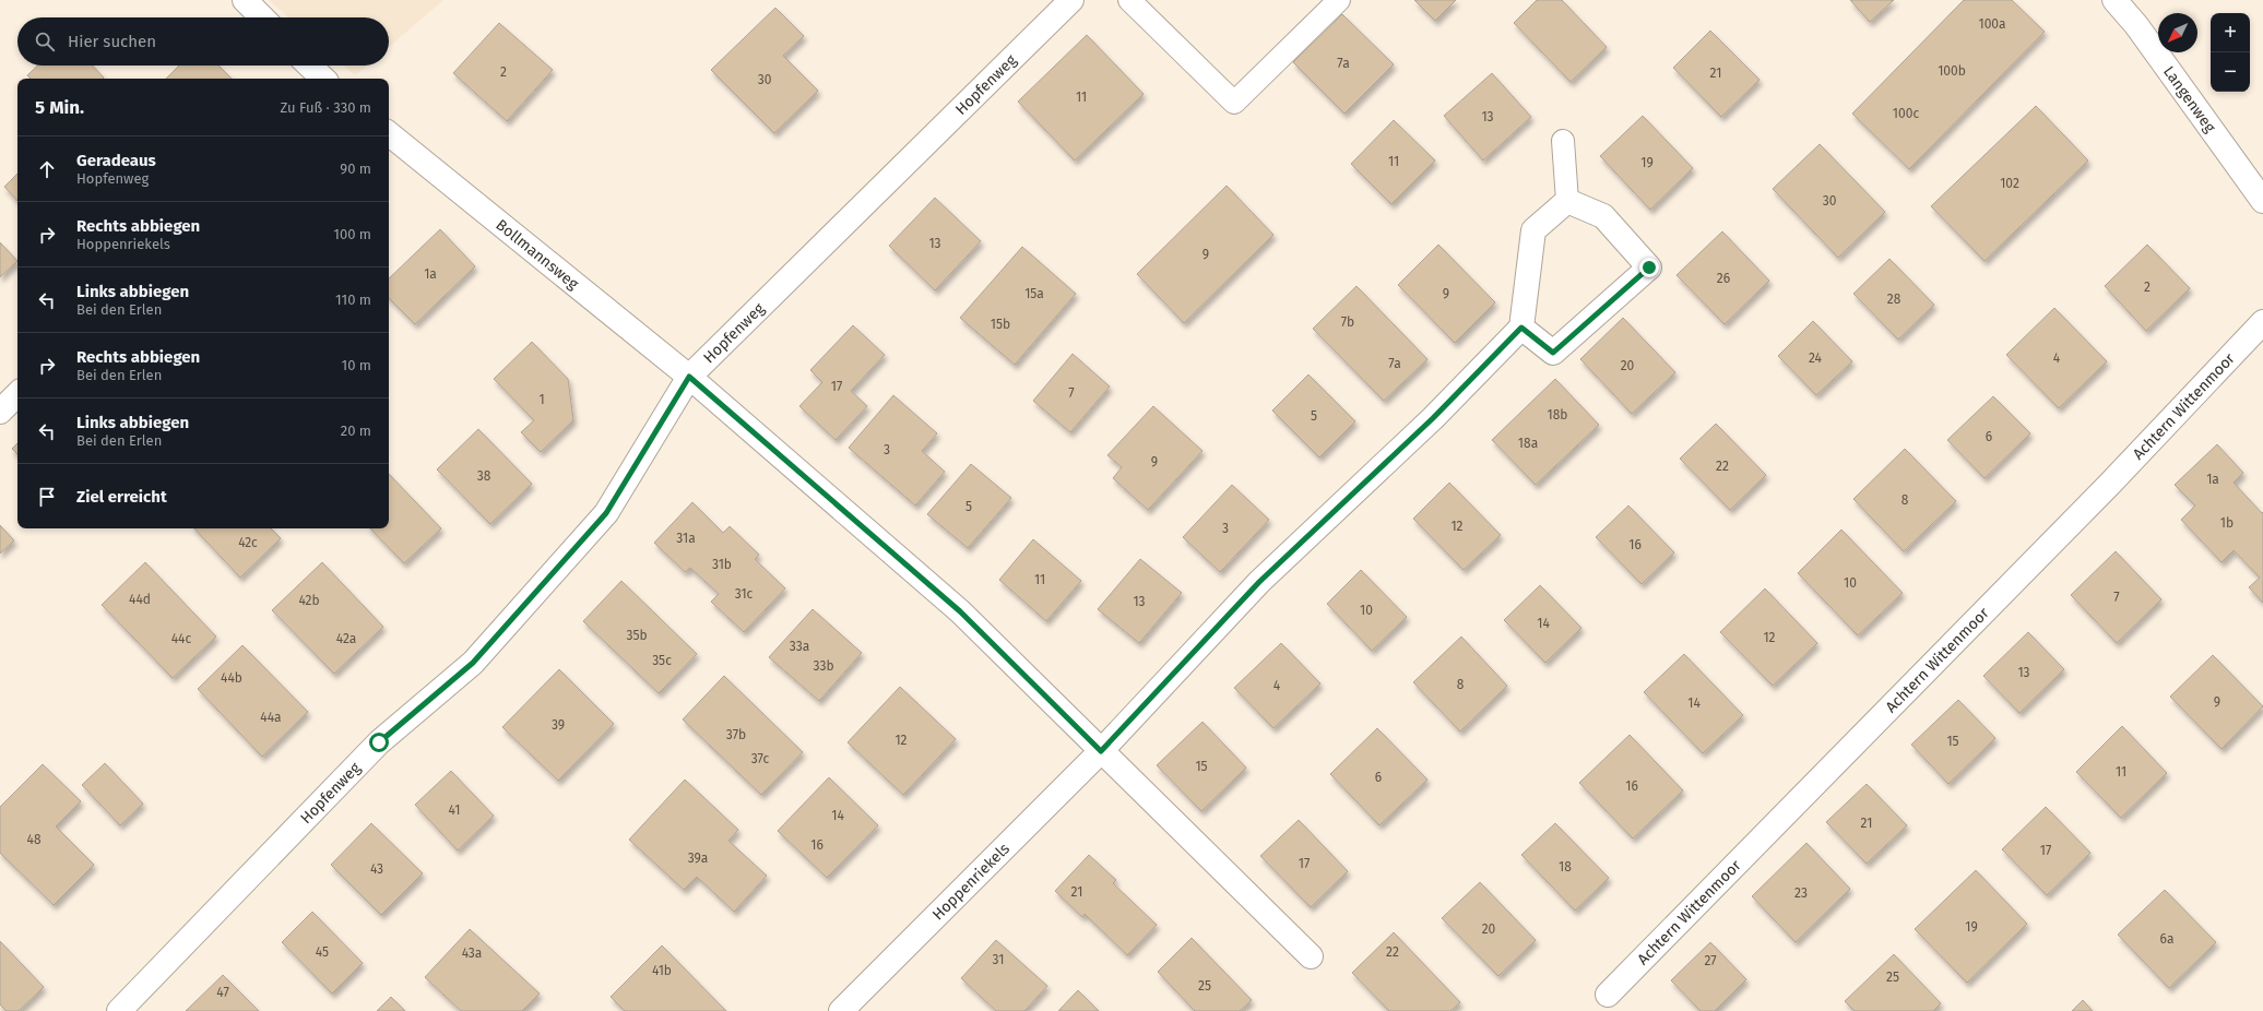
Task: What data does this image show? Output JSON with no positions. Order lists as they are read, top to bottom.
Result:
{
  "streets": {
    "street": [
      "Hopfenweg",
      "Langenweg",
      "Bollmannsweg",
      "Achtern Wittenmoor",
      "Hoppenriekels"
    ]
  },
  "crossings": [
    ["Hopfenweg", "Bollmannsweg"]
  ],
  "house_numbers": [
    "100a",
    "7a",
    "100b",
    "2",
    "21",
    "30",
    "11",
    "100c",
    "13",
    "11",
    "19",
    "102",
    "30",
    "13",
    "9",
    "1a",
    "26",
    "2",
    "15a",
    "9",
    "28",
    "7b",
    "15b",
    "24",
    "4",
    "7a",
    "20",
    "17",
    "7",
    "1",
    "18b",
    "5",
    "6",
    "18a",
    "3",
    "9",
    "22",
    "38",
    "1a",
    "8",
    "5",
    "1b",
    "12",
    "3",
    "31a",
    "42c",
    "16",
    "31b",
    "11",
    "10",
    "31c",
    "7",
    "44d",
    "42b",
    "13",
    "10",
    "14",
    "35b",
    "12",
    "44c",
    "42a",
    "33a",
    "35c",
    "33b",
    "13",
    "44b",
    "8",
    "4",
    "9",
    "14",
    "44a",
    "39",
    "37b",
    "12",
    "15",
    "37c",
    "15",
    "11",
    "6",
    "16",
    "41",
    "14",
    "21",
    "48",
    "16",
    "17",
    "39a",
    "17",
    "18",
    "43",
    "21",
    "23",
    "19",
    "20",
    "6a",
    "45",
    "22",
    "43a",
    "31",
    "27",
    "41b",
    "25",
    "25",
    "47"
  ],
  "north": "bottom left",
  "page": {
    "map_buttons": ["+", "−"],
    "search": "Hier suchen",
    "heading": ["5 Min.", "Zu Fuß · 330 m"],
    "list": [
      ["Geradeaus", "Hopfenweg", "90 m"],
      ["Rechts abbiegen", "Hoppenriekels", "100 m"],
      ["Links abbiegen", "Bei den Erlen", "110 m"],
      ["Rechts abbiegen", "Bei den Erlen", "10 m"],
      ["Links abbiegen", "Bei den Erlen", "20 m"],
      "Ziel erreicht"
    ]
  }
}
